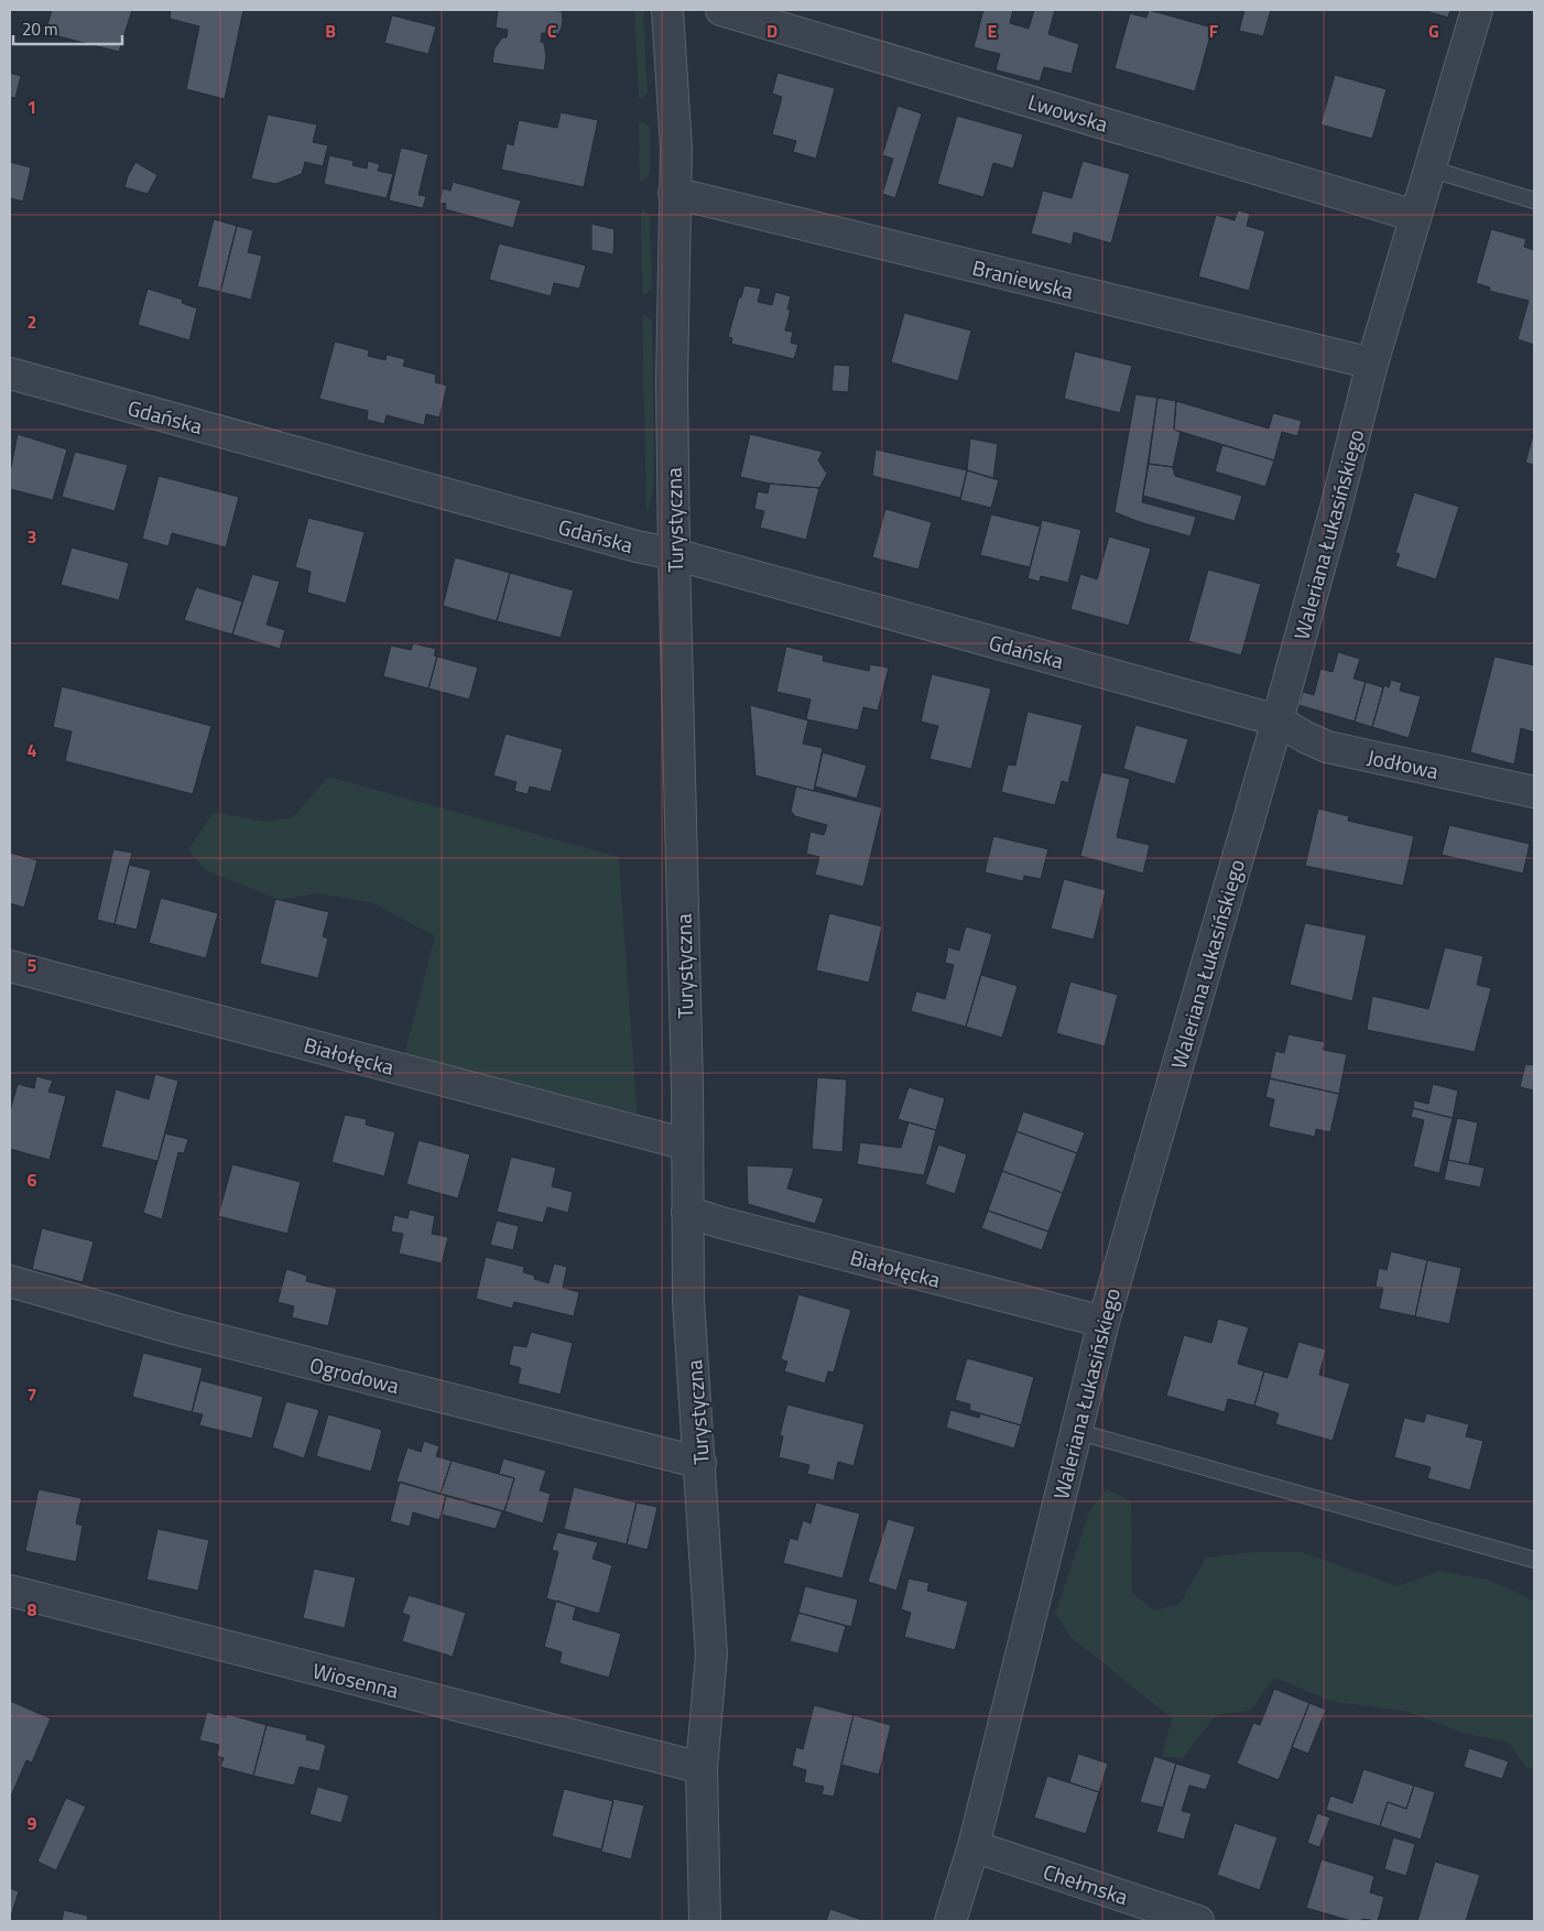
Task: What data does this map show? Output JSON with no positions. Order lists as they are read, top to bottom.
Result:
{
  "streets": {
    "street": [
      "Lwowska",
      "Braniewska",
      "Gdańska",
      "Turystyczna",
      "Waleriana Łukasińskiego",
      "Jodłowa",
      "Białołęcka",
      "Ogrodowa",
      "Wiosenna",
      "Chełmska"
    ]
  },
  "crossings": [
    ["Lwowska", "Waleriana Łukasińskiego"],
    ["Braniewska", "Turystyczna"],
    ["Braniewska", "Waleriana Łukasińskiego"],
    ["Gdańska", "Turystyczna"],
    ["Gdańska", "Waleriana Łukasińskiego"],
    ["Gdańska", "Jodłowa"],
    ["Turystyczna", "Białołęcka"],
    ["Turystyczna", "Ogrodowa"],
    ["Turystyczna", "Wiosenna"],
    ["Waleriana Łukasińskiego", "Jodłowa"],
    ["Waleriana Łukasińskiego", "Białołęcka"],
    ["Waleriana Łukasińskiego", "Chełmska"]
  ],
  "scale_bar": "20 m",
  "grid": {
    "columns": [
      "B",
      "C",
      "D",
      "E",
      "F",
      "G"
    ],
    "rows": [
      "1",
      "2",
      "3",
      "4",
      "5",
      "6",
      "7",
      "8",
      "9"
    ]
  }
}
